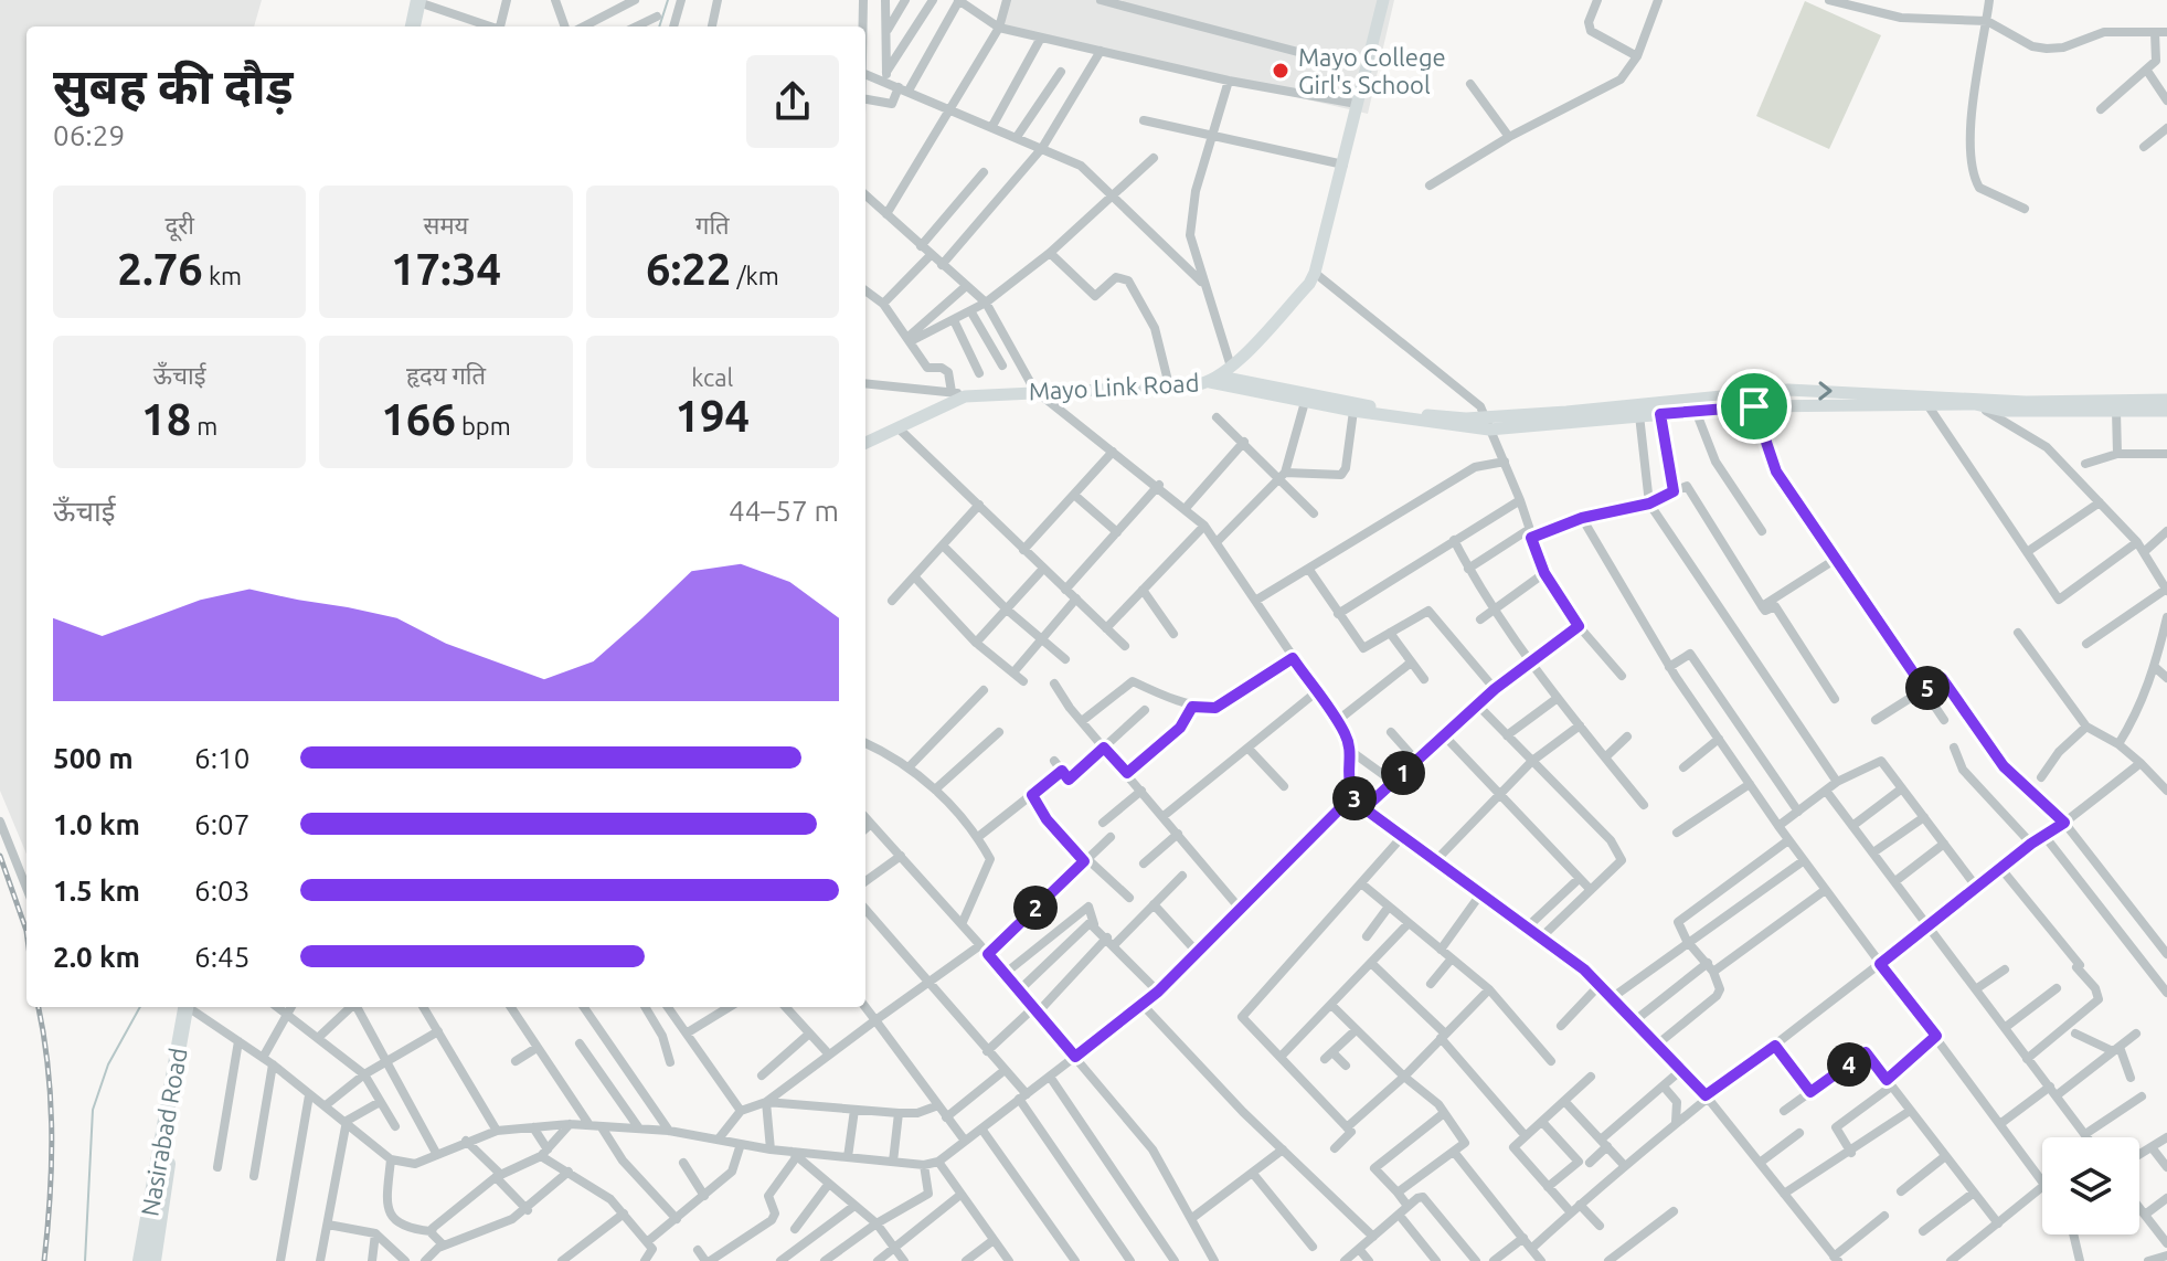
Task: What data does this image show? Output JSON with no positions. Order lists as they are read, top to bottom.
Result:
{
  "streets": {
    "highway": ["Nasirabad Road"],
    "street": ["Mayo Link Road"]
  },
  "places": ["Mayo College Girl's School"],
  "page": {
    "heading": ["सुबह की दौड़", "06:29"],
    "stats": [
      ["दूरी", "2.76 km"],
      ["समय", "17:34"],
      ["गति", "6:22 /km"],
      ["ऊँचाई", "18 m"],
      ["हृदय गति", "166 bpm"],
      ["kcal", "194"]
    ],
    "chart": ["ऊँचाई", "44–57 m"],
    "pins": [
      "5",
      "1",
      "3",
      "2",
      "4"
    ],
    "list": [
      {
        "name": "500 m",
        "note": "6:10"
      },
      {
        "name": "1.0 km",
        "note": "6:07"
      },
      {
        "name": "1.5 km",
        "note": "6:03"
      },
      {
        "name": "2.0 km",
        "note": "6:45"
      }
    ]
  }
}
